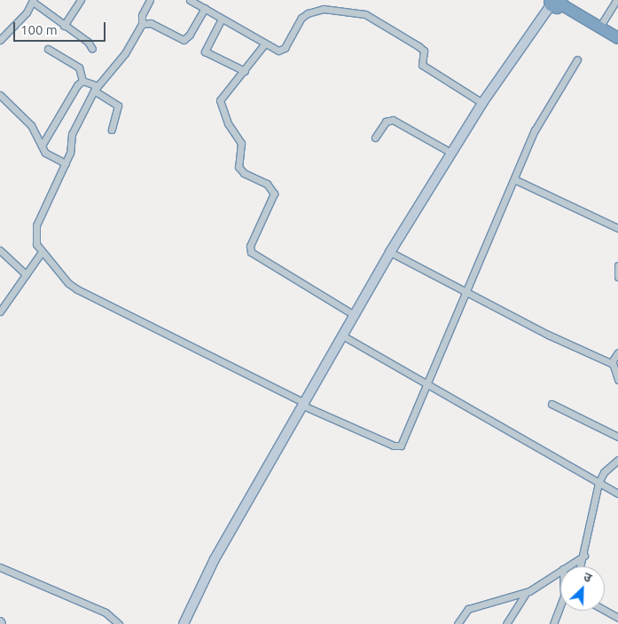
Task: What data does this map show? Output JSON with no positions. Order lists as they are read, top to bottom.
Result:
{
  "scale_bar": "100 m",
  "north": "top right"
}
